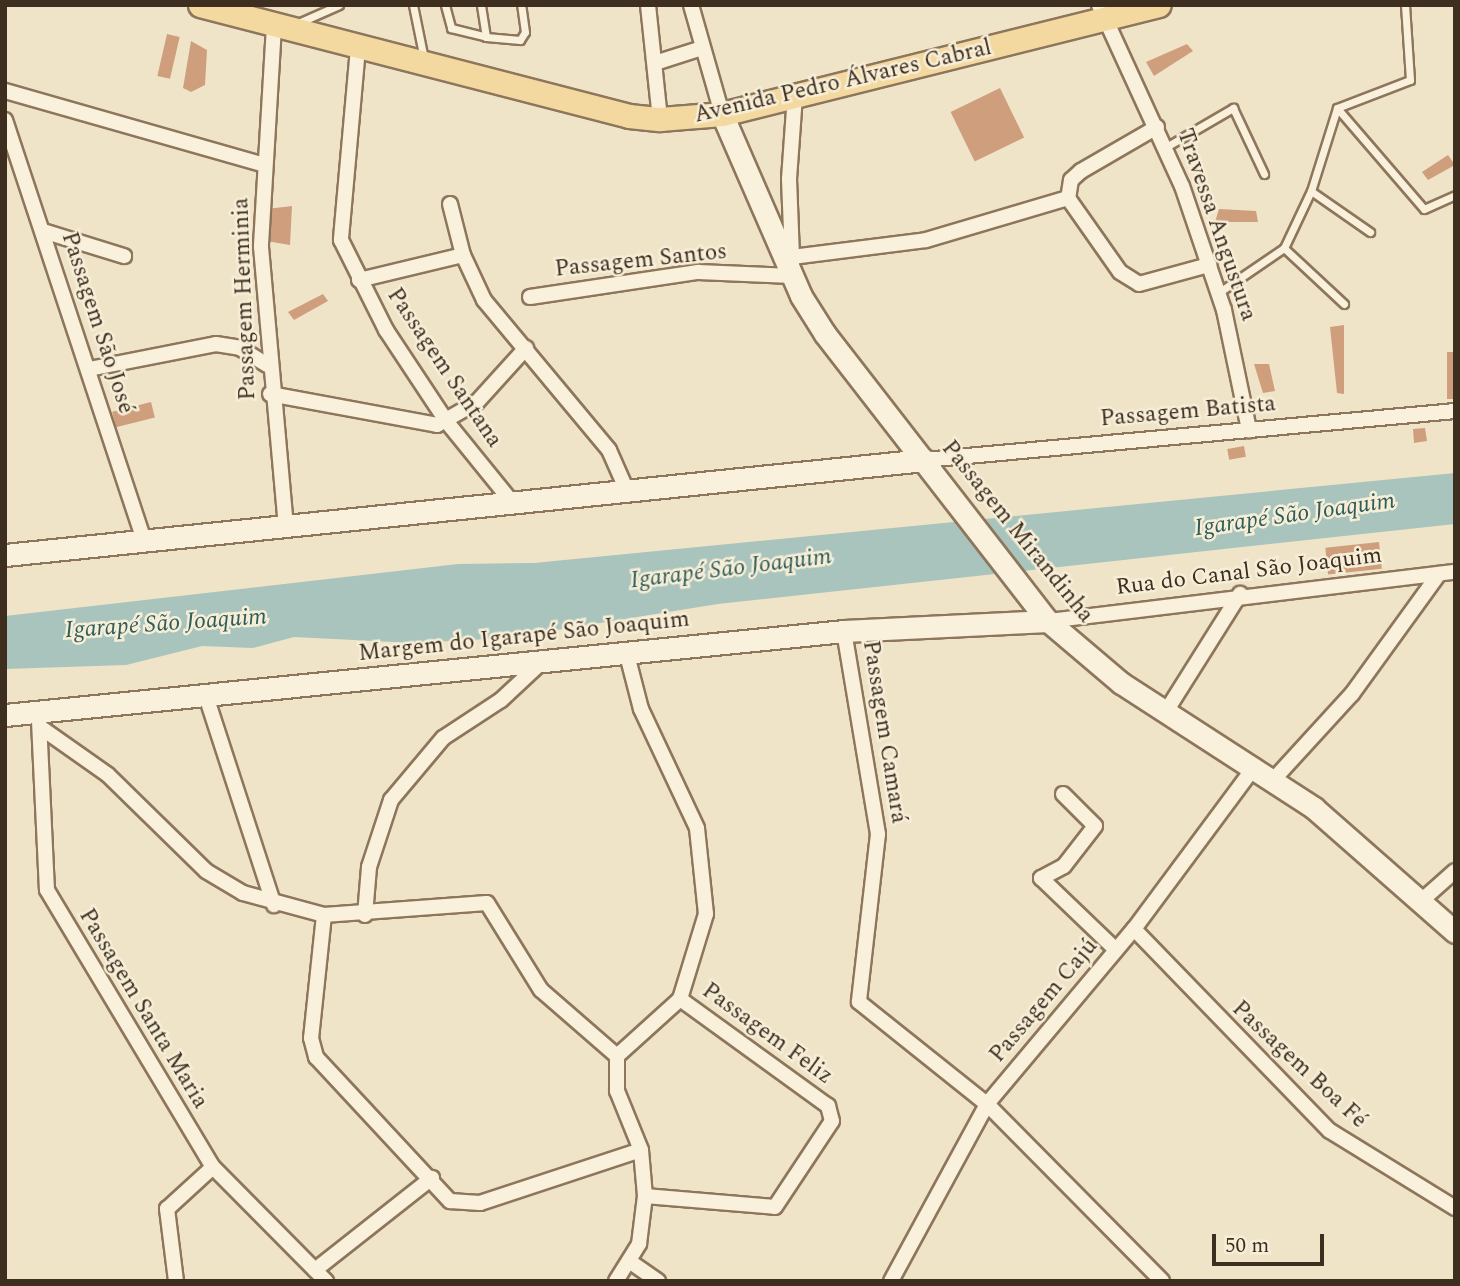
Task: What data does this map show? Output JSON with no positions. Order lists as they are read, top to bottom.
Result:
{
  "streets": {
    "main road": ["Avenida Pedro Álvares Cabral"],
    "street": [
      "Travessa Angustura",
      "Passagem Santos",
      "Passagem Herminia",
      "Passagem São José",
      "Passagem Santana",
      "Passagem Batista",
      "Passagem Mirandinha",
      "Rua do Canal São Joaquim",
      "Margem do Igarapé São Joaquim",
      "Passagem Camará",
      "Passagem Cajú",
      "Passagem Santa Maria",
      "Passagem Feliz",
      "Passagem Boa Fé"
    ]
  },
  "crossings": [
    ["Avenida Pedro Álvares Cabral", "Travessa Angustura"],
    ["Avenida Pedro Álvares Cabral", "Passagem Herminia"],
    ["Avenida Pedro Álvares Cabral", "Passagem Santana"],
    ["Avenida Pedro Álvares Cabral", "Passagem Mirandinha"],
    ["Travessa Angustura", "Passagem Batista"],
    ["Passagem Santos", "Passagem Mirandinha"],
    ["Passagem Batista", "Passagem Mirandinha"],
    ["Passagem Mirandinha", "Rua do Canal São Joaquim"],
    ["Passagem Mirandinha", "Margem do Igarapé São Joaquim"],
    ["Passagem Mirandinha", "Passagem Cajú"],
    ["Rua do Canal São Joaquim", "Margem do Igarapé São Joaquim"],
    ["Margem do Igarapé São Joaquim", "Passagem Camará"],
    ["Margem do Igarapé São Joaquim", "Passagem Santa Maria"],
    ["Passagem Camará", "Passagem Cajú"],
    ["Passagem Cajú", "Passagem Boa Fé"]
  ],
  "water": ["Igarapé São Joaquim"],
  "scale_bar": "50 m"
}
